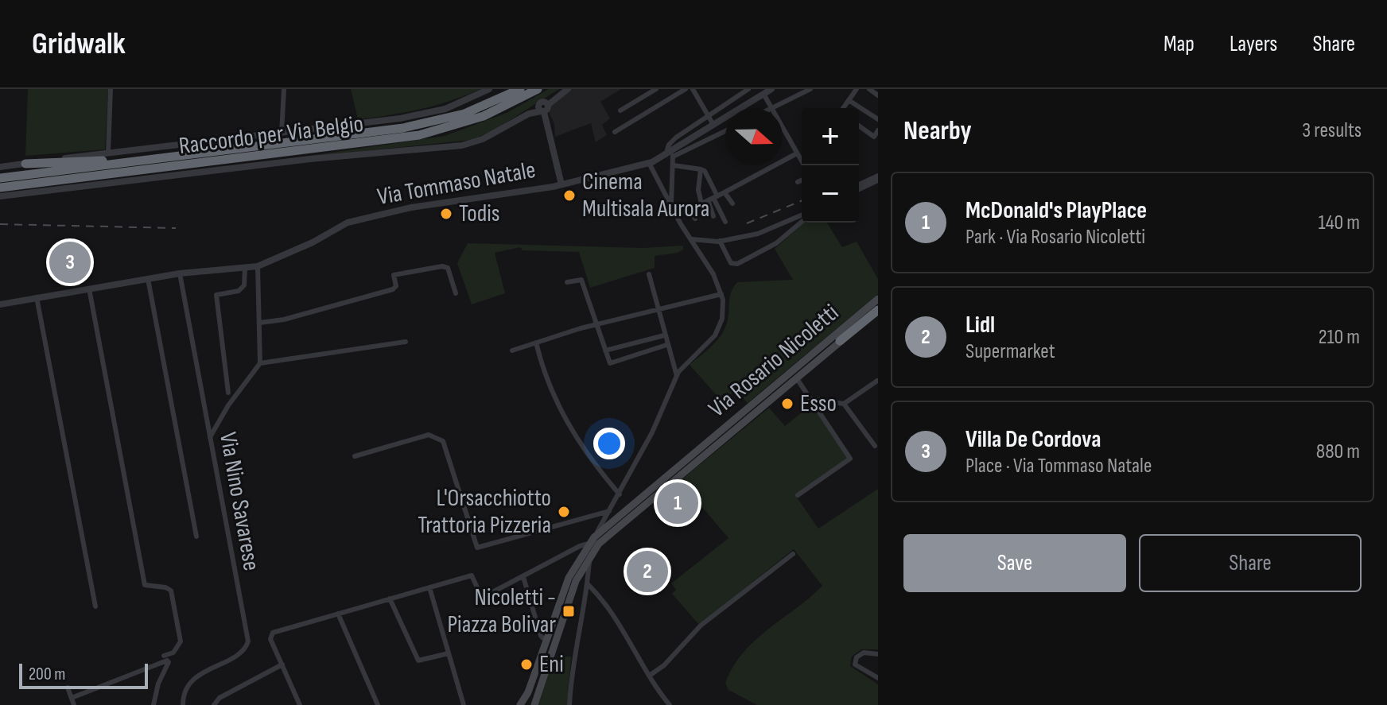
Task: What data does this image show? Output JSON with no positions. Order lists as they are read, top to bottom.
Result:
{
  "streets": {
    "highway": ["Raccordo per Via Belgio"],
    "main road": ["Via Rosario Nicoletti"],
    "street": ["Via Tommaso Natale", "Via Nino Savarese"]
  },
  "crossings": [
    ["Via Tommaso Natale", "Via Nino Savarese"]
  ],
  "places": {
    "other": [
      "Cinema Multisala Aurora",
      "Todis",
      "Esso",
      "L'Orsacchiotto Trattoria Pizzeria",
      "Eni"
    ],
    "transit": ["Nicoletti - Piazza Bolivar"]
  },
  "scale_bar": "200 m",
  "north": "right",
  "page": {
    "header": "Gridwalk",
    "nav": ["Map", "Layers", "Share"],
    "heading": ["Nearby", "3 results"],
    "map_buttons": ["+", "−"],
    "list": [
      {
        "mark": "1",
        "name": "McDonald's PlayPlace",
        "note": "Park · Via Rosario Nicoletti",
        "value": "140 m"
      },
      {
        "mark": "2",
        "name": "Lidl",
        "note": "Supermarket",
        "value": "210 m"
      },
      {
        "mark": "3",
        "name": "Villa De Cordova",
        "note": "Place · Via Tommaso Natale",
        "value": "880 m"
      }
    ],
    "pins": ["3", "1", "2"],
    "buttons": ["Save", "Share"],
    "scale": "200 m"
  }
}
